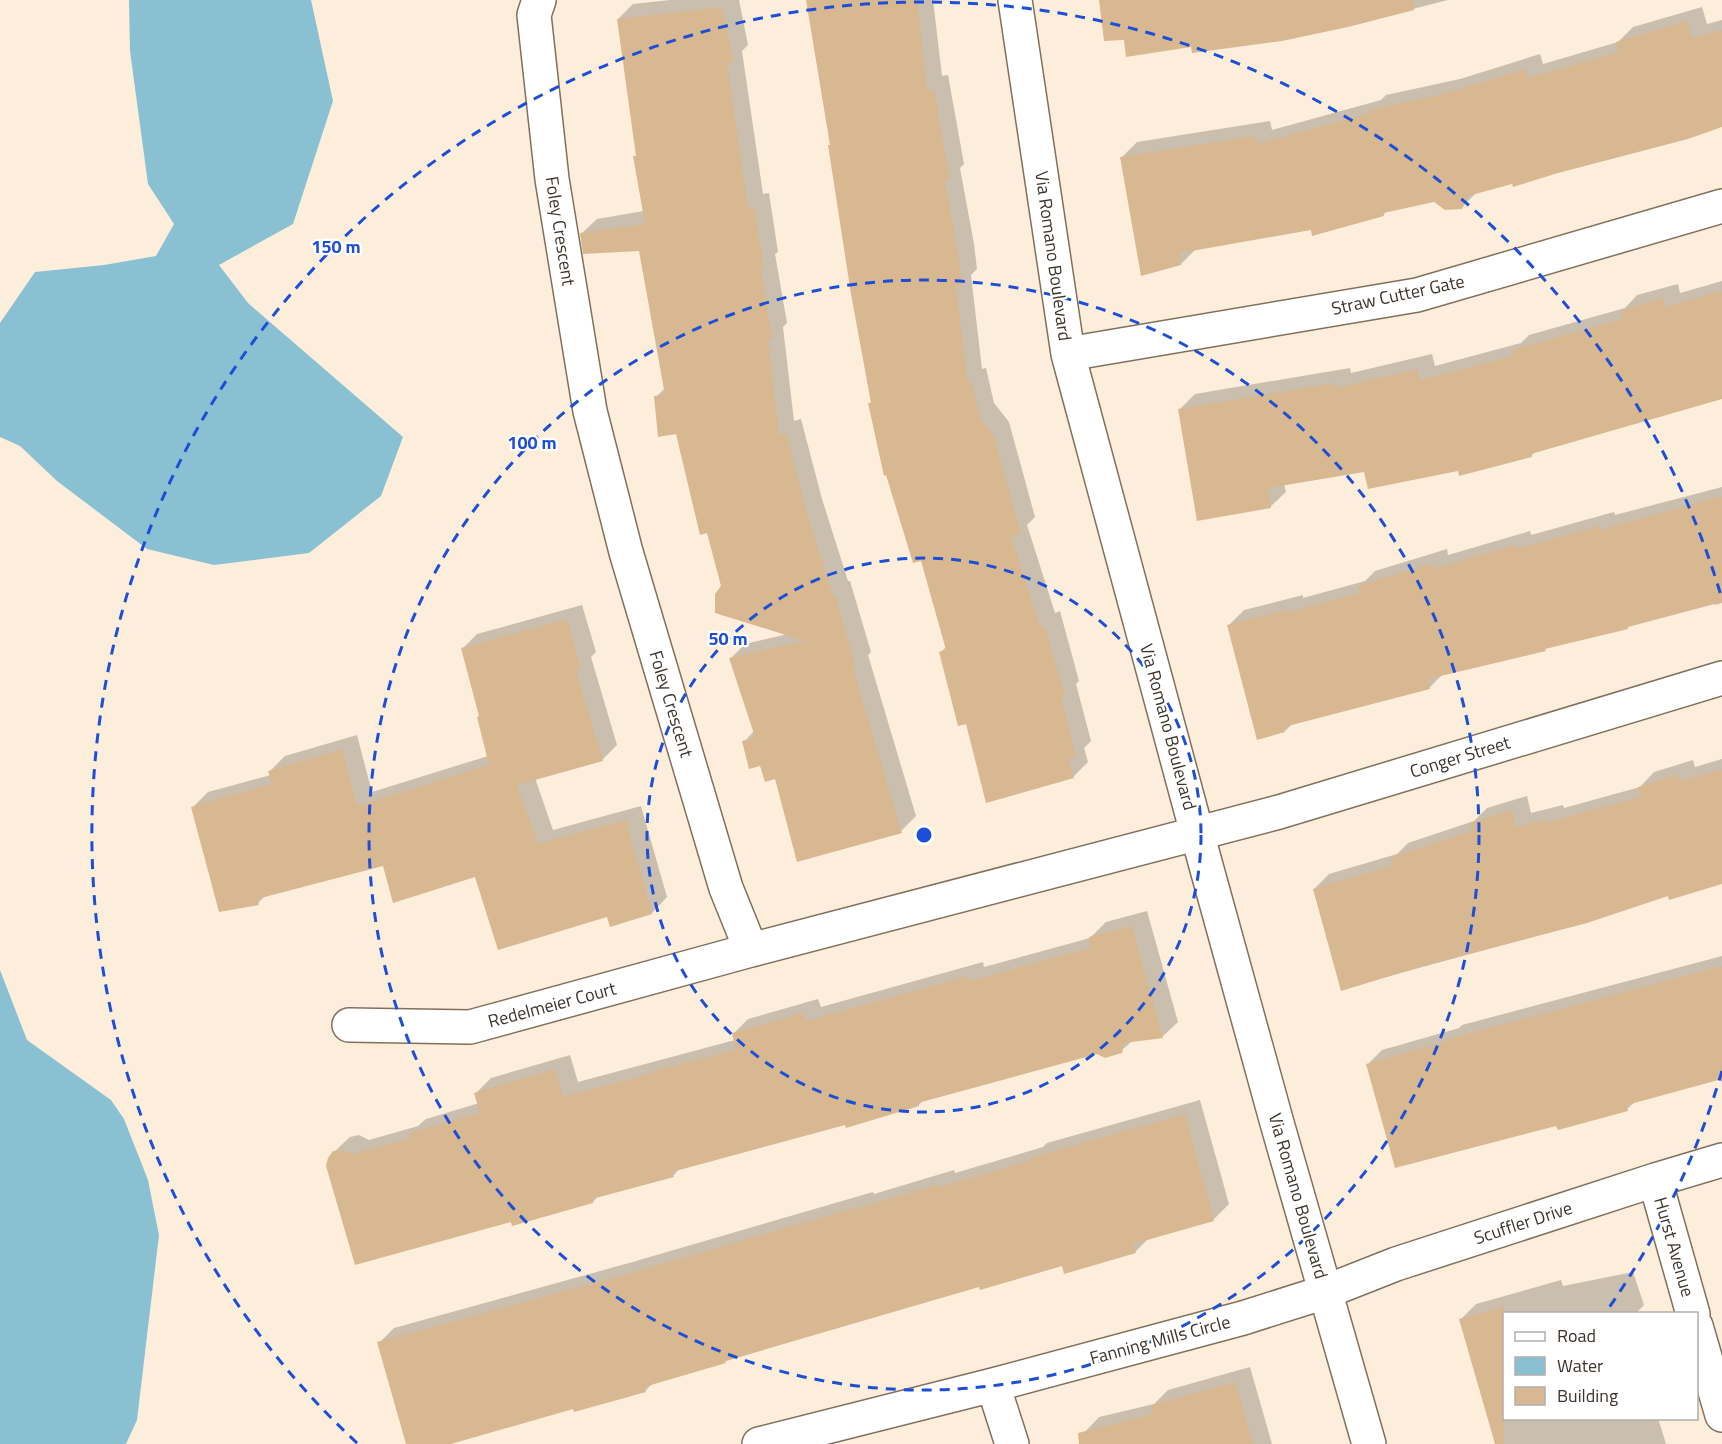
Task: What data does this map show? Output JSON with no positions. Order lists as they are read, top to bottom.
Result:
{
  "streets": {
    "street": [
      "Foley Crescent",
      "Via Romano Boulevard",
      "Straw Cutter Gate",
      "Conger Street",
      "Redelmeier Court",
      "Scuffler Drive",
      "Hurst Avenue",
      "Fanning Mills Circle"
    ]
  },
  "crossings": [
    ["Foley Crescent", "Redelmeier Court"],
    ["Via Romano Boulevard", "Straw Cutter Gate"],
    ["Via Romano Boulevard", "Conger Street"],
    ["Via Romano Boulevard", "Scuffler Drive"],
    ["Via Romano Boulevard", "Fanning Mills Circle"],
    ["Scuffler Drive", "Hurst Avenue"],
    ["Scuffler Drive", "Fanning Mills Circle"]
  ],
  "legend": ["Road", "Water", "Building"],
  "rings": ["150 m", "100 m", "50 m"]
}
